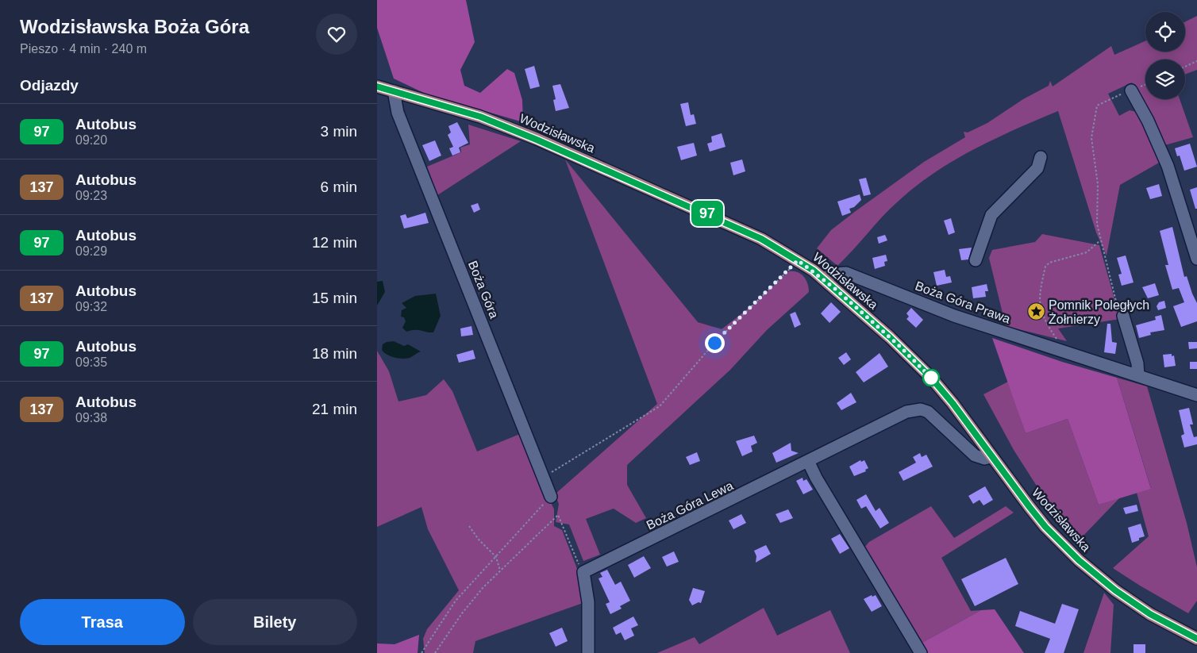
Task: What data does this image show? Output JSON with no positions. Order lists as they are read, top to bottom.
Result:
{
  "streets": {
    "main road": ["Wodzisławska"],
    "street": ["Boża Góra", "Boża Góra Prawa", "Boża Góra Lewa"]
  },
  "crossings": [
    ["Wodzisławska", "Boża Góra"],
    ["Wodzisławska", "Boża Góra Prawa"],
    ["Wodzisławska", "Boża Góra Lewa"]
  ],
  "places": {
    "place": ["Pomnik Poległych Żołnierzy"]
  },
  "lines": ["bus line 97"],
  "page": {
    "heading": [
      ["Wodzisławska Boża Góra", "Pieszo · 4 min · 240 m"],
      "Odjazdy"
    ],
    "on_map": "97",
    "list": [
      {
        "mark": "97",
        "name": "Autobus",
        "note": "09:20",
        "value": "3 min"
      },
      {
        "mark": "137",
        "name": "Autobus",
        "note": "09:23",
        "value": "6 min"
      },
      {
        "mark": "97",
        "name": "Autobus",
        "note": "09:29",
        "value": "12 min"
      },
      {
        "mark": "137",
        "name": "Autobus",
        "note": "09:32",
        "value": "15 min"
      },
      {
        "mark": "97",
        "name": "Autobus",
        "note": "09:35",
        "value": "18 min"
      },
      {
        "mark": "137",
        "name": "Autobus",
        "note": "09:38",
        "value": "21 min"
      }
    ],
    "buttons": ["Trasa", "Bilety"]
  }
}
